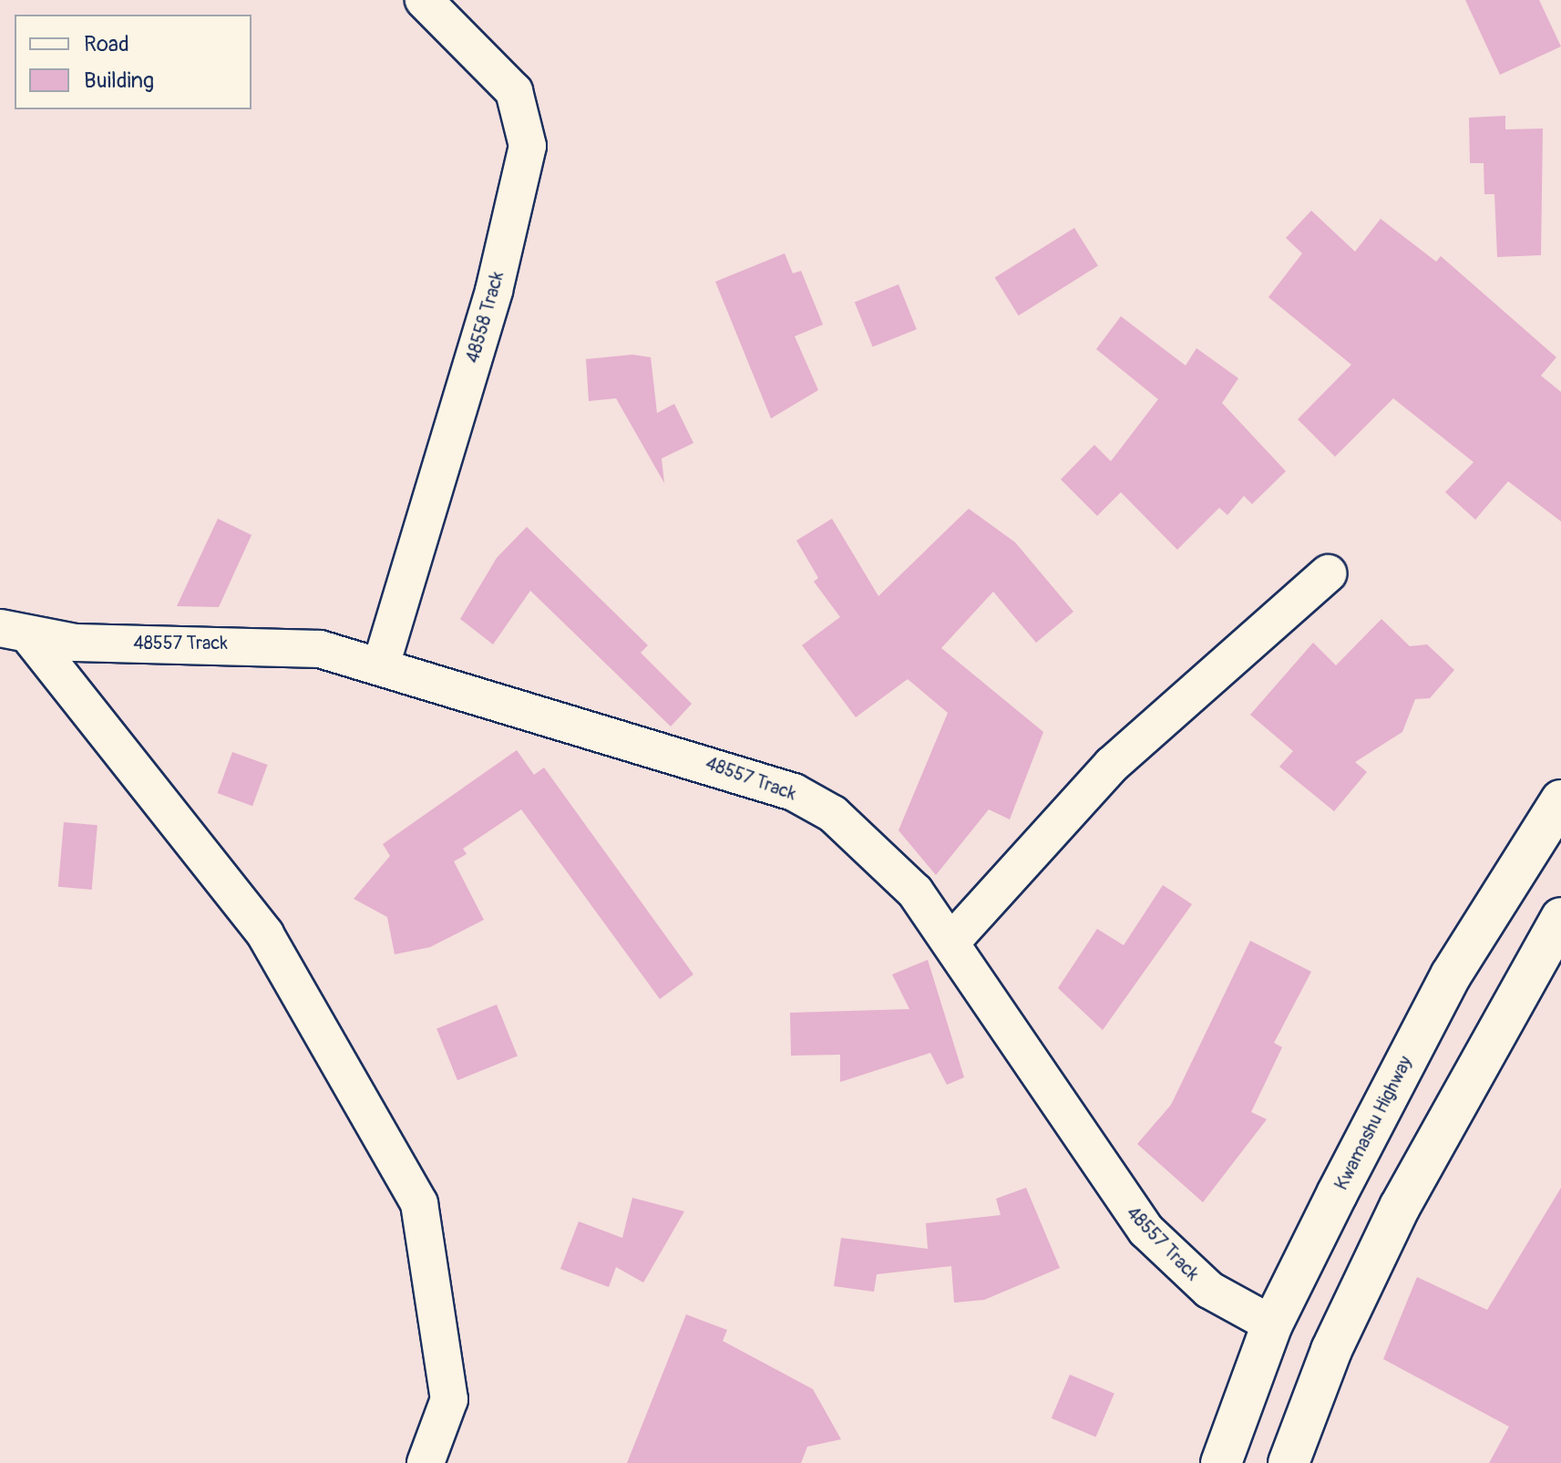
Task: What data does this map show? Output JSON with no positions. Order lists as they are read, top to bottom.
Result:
{
  "streets": {
    "main road": ["Kwamashu Highway"],
    "street": ["48558 Track", "48557 Track"]
  },
  "crossings": [
    ["48558 Track", "48557 Track"],
    ["48557 Track", "Kwamashu Highway"]
  ],
  "legend": ["Road", "Building"]
}
